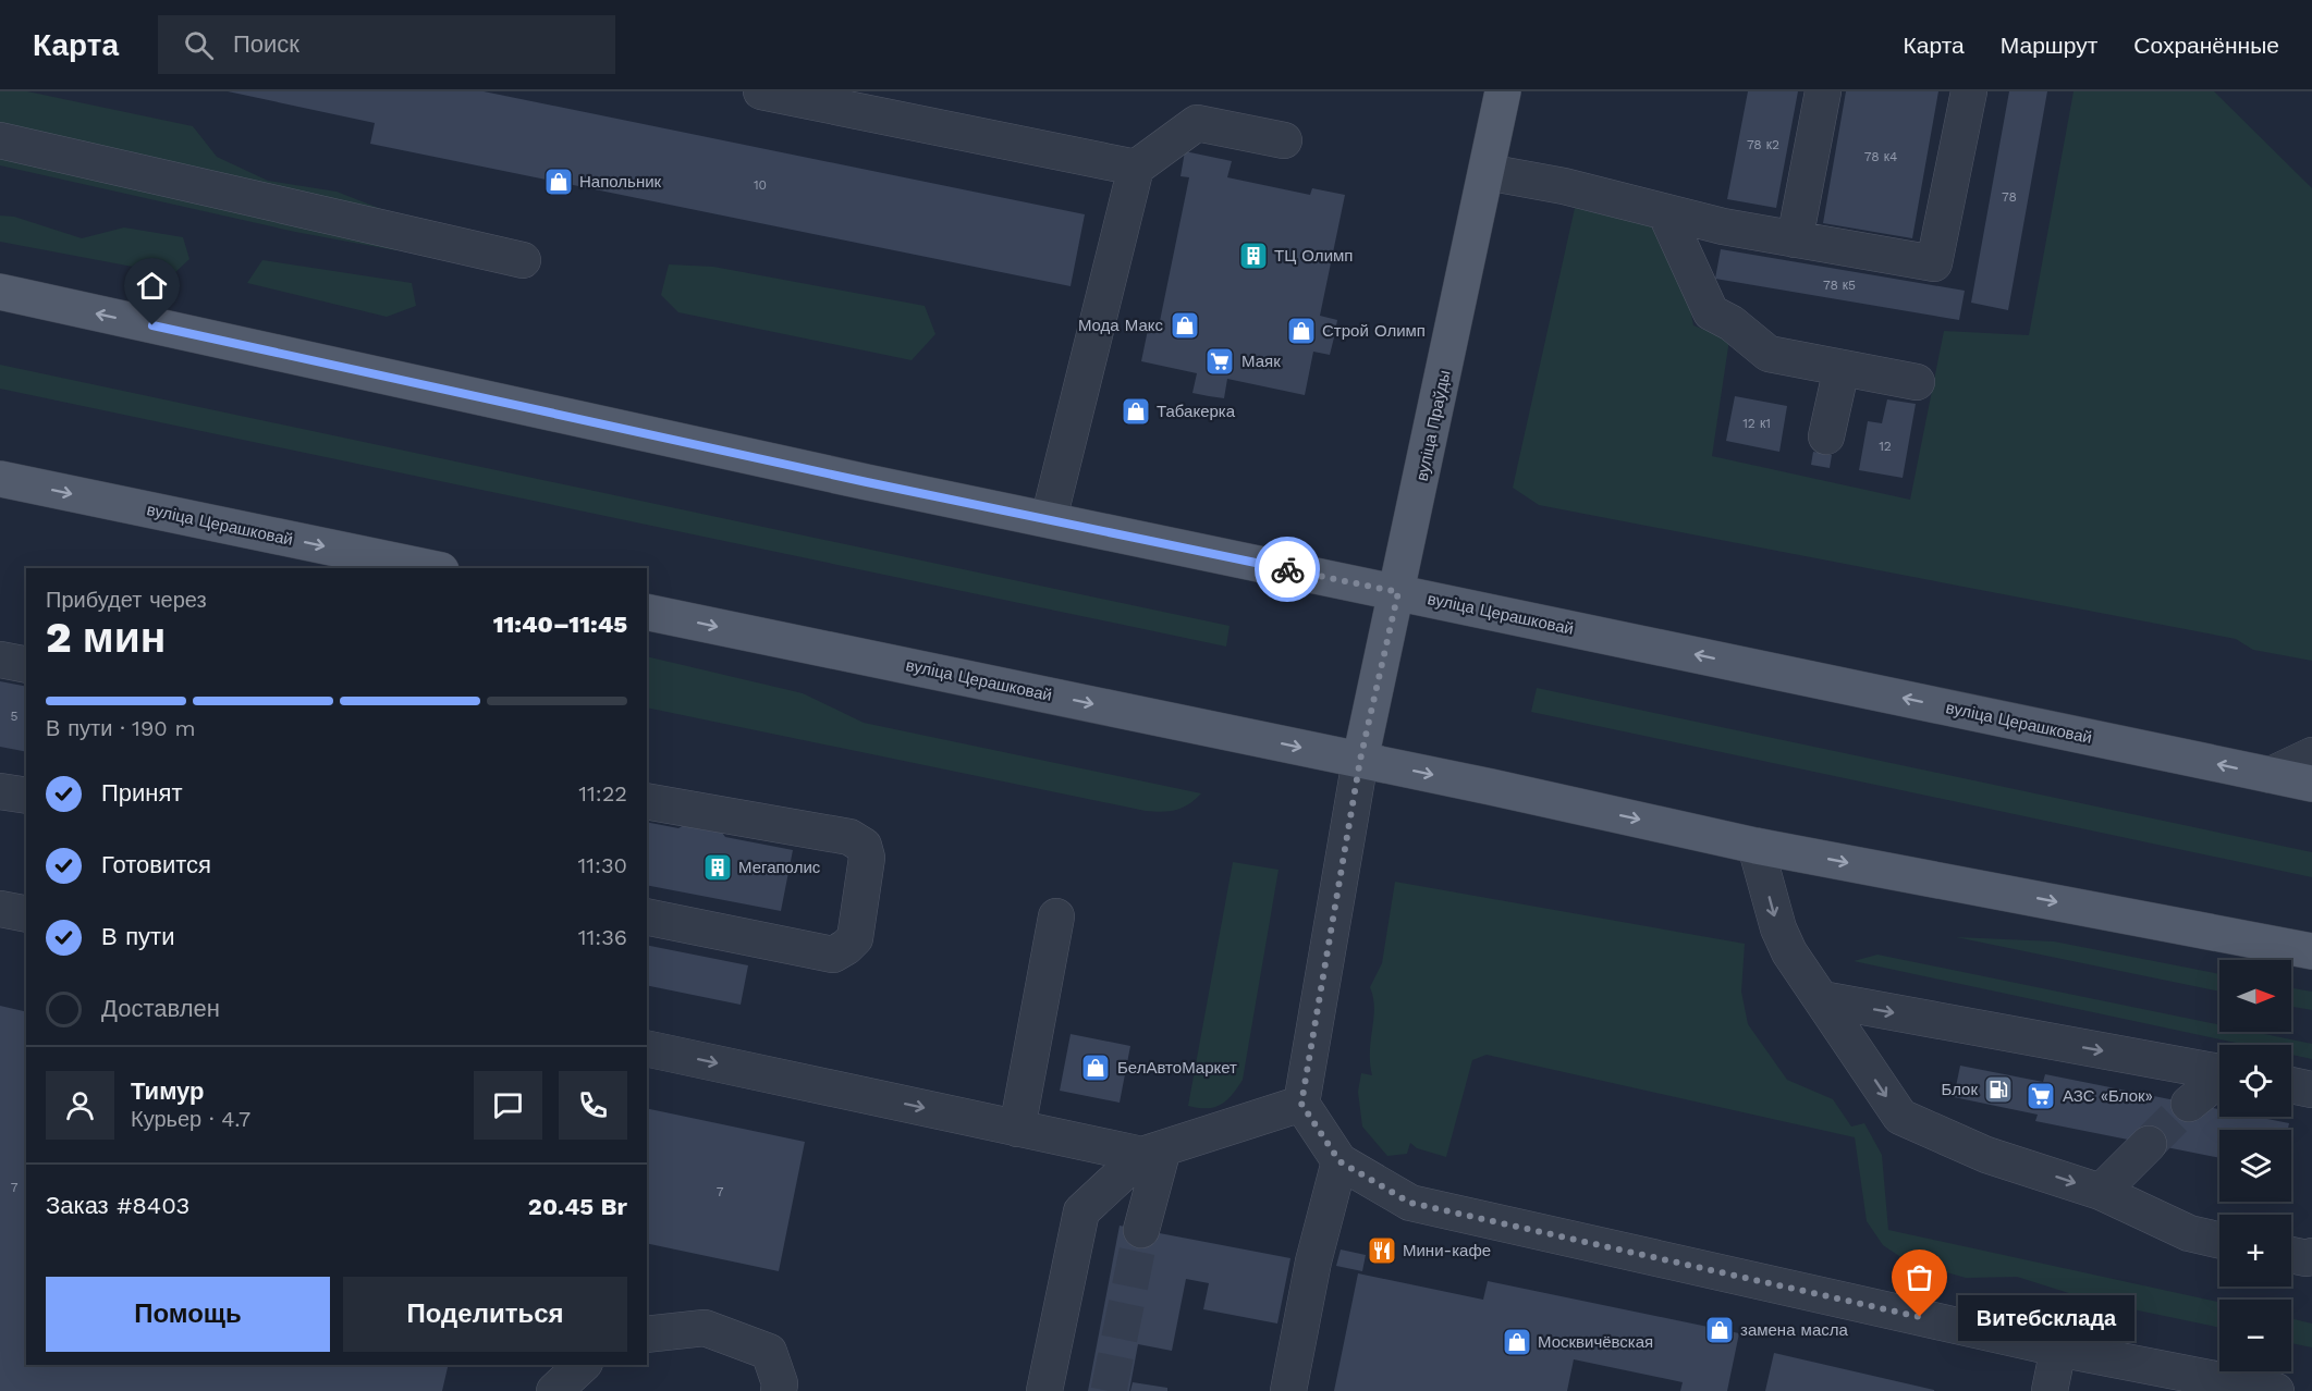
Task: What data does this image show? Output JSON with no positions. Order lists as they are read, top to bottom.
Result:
{
  "streets": {
    "main road": ["вуліца Праўды", "вуліца Церашковай"]
  },
  "crossings": [
    ["вуліца Праўды", "вуліца Церашковай"]
  ],
  "places": {
    "shop": [
      "Напольник",
      "Мода Макс",
      "Строй Олимп",
      "Табакерка",
      "БелАвтоМаркет",
      "замена масла",
      "Москвичёвская"
    ],
    "building": ["ТЦ Олимп", "Мегаполис"],
    "supermarket": ["Маяк", "АЗС «Блок»"],
    "fuel station": ["Блок"],
    "restaurant": ["Мини-кафе"],
    "other": ["Витебсклада"]
  },
  "house_numbers": [
    "78 к2",
    "78 к4",
    "10",
    "78",
    "78 к5",
    "12 к1",
    "12",
    "5",
    "7",
    "7"
  ],
  "north": "right",
  "page": {
    "header": "Карта",
    "search": "Поиск",
    "nav": ["Карта", "Маршрут", "Сохранённые"],
    "heading": ["2 мин", "Прибудет через", "11:40–11:45"],
    "panel": [
      "Тимур",
      "Курьер · 4.7",
      "Заказ #8403",
      "20.45 Br"
    ],
    "bar": "В пути · 190 m",
    "list": [
      ["Принят", "11:22"],
      ["Готовится", "11:30"],
      ["В пути", "11:36"],
      "Доставлен"
    ],
    "map_buttons": ["+", "−"],
    "buttons": ["Помощь", "Поделиться"],
    "bubble": "Витебсклада"
  }
}
